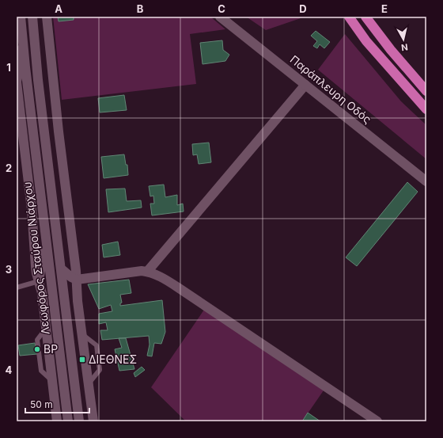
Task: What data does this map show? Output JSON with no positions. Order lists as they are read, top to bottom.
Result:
{
  "streets": {
    "street": ["Παράπλευρη Οδός", "Λεωφόρος Σταύρου Νιάρχου"]
  },
  "places": {
    "other": ["BP"],
    "transit": ["ΔΙΕΘΝΕΣ"]
  },
  "scale_bar": "50 m",
  "north": "bottom",
  "grid": {
    "columns": [
      "A",
      "B",
      "C",
      "D",
      "E"
    ],
    "rows": [
      "1",
      "2",
      "3",
      "4"
    ]
  }
}
